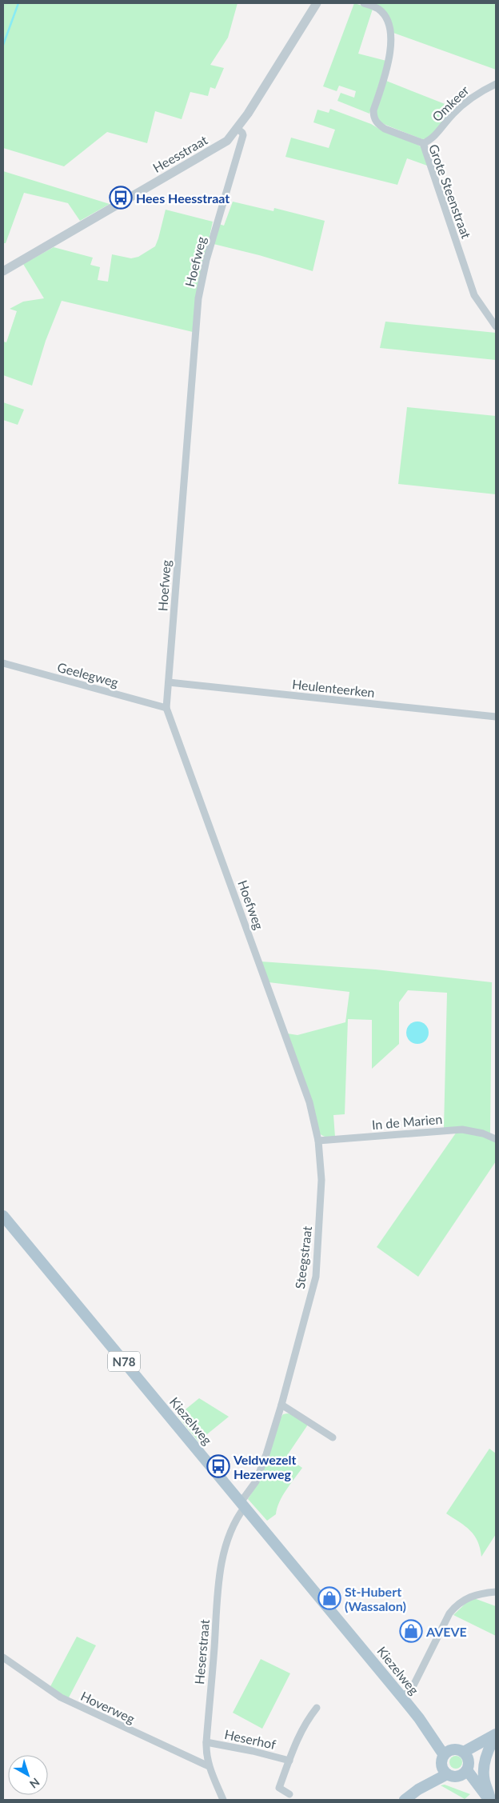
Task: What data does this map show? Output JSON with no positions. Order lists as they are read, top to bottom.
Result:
{
  "streets": {
    "main road": ["N78", "Kiezelweg"],
    "street": [
      "Omkeer",
      "Heesstraat",
      "Grote Steenstraat",
      "Hoefweg",
      "Geelegweg",
      "Heulenteerken",
      "In de Marien",
      "Steegstraat",
      "Heserstraat",
      "Hoverweg",
      "Heserhof"
    ]
  },
  "crossings": [
    ["Omkeer", "Grote Steenstraat"],
    ["Heesstraat", "Hoefweg"],
    ["Hoefweg", "Geelegweg"],
    ["Hoefweg", "Heulenteerken"],
    ["Hoefweg", "Steegstraat"],
    ["In de Marien", "Steegstraat"],
    ["Steegstraat", "Kiezelweg"],
    ["Steegstraat", "Heserstraat"],
    ["Kiezelweg", "Heserstraat"],
    ["Heserstraat", "Hoverweg"],
    ["Heserstraat", "Heserhof"]
  ],
  "places": {
    "bus stop": ["Hees Heesstraat", "Veldwezelt Hezerweg"],
    "shop": ["St-Hubert (Wassalon)", "AVEVE"]
  },
  "north": "bottom right"
}
